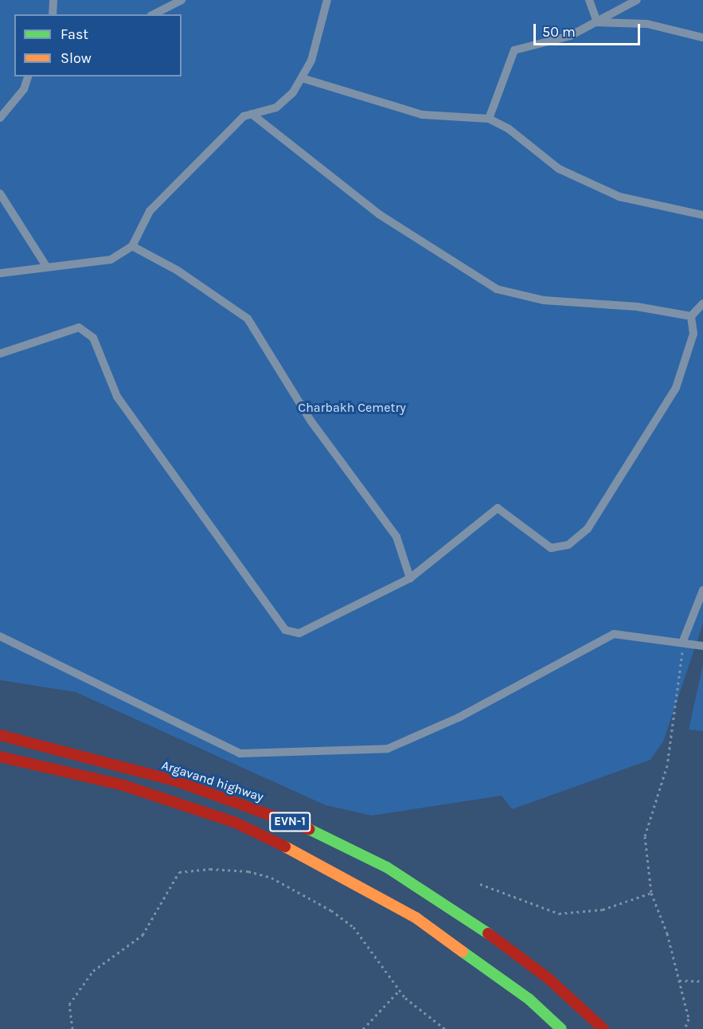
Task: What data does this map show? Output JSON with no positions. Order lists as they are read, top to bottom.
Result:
{
  "streets": {
    "highway": ["Argavand highway", "EVN-1"]
  },
  "parks": ["Charbakh Cemetry"],
  "legend": ["Fast", "Slow"],
  "scale_bar": "50 m"
}
